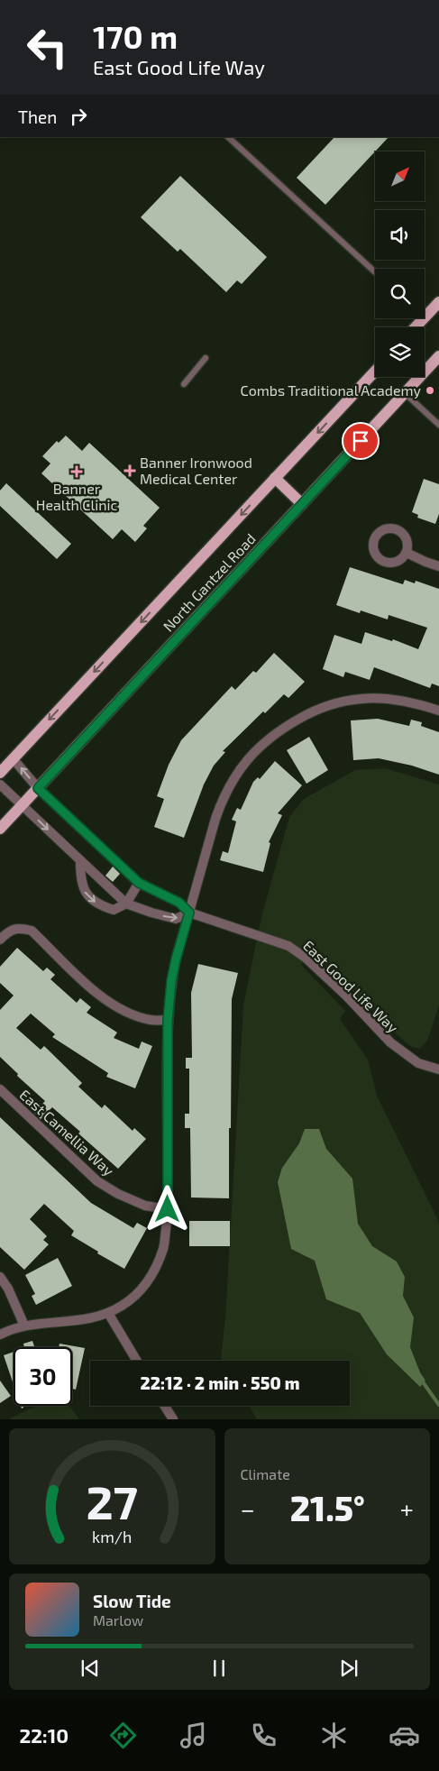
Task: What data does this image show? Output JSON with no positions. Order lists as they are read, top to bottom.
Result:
{
  "streets": {
    "main road": ["North Gantzel Road"],
    "street": ["East Good Life Way", "East Camellia Way"]
  },
  "crossings": [
    ["North Gantzel Road", "East Good Life Way"]
  ],
  "places": {
    "other": ["Combs Traditional Academy"],
    "health": ["Banner Ironwood Medical Center", "Banner Health Clinic"]
  },
  "north": "top right",
  "page": {
    "turn": ["170 m", "East Good Life Way"],
    "then": "Then",
    "limit": "30",
    "trip": "22:12 · 2 min · 550 m",
    "tile": "Climate",
    "heat": ["−", "21.5°", "+"],
    "song": ["Slow Tide", "Marlow"],
    "tabs": "22:10",
    "gauge": ["27", "km/h"]
  }
}
